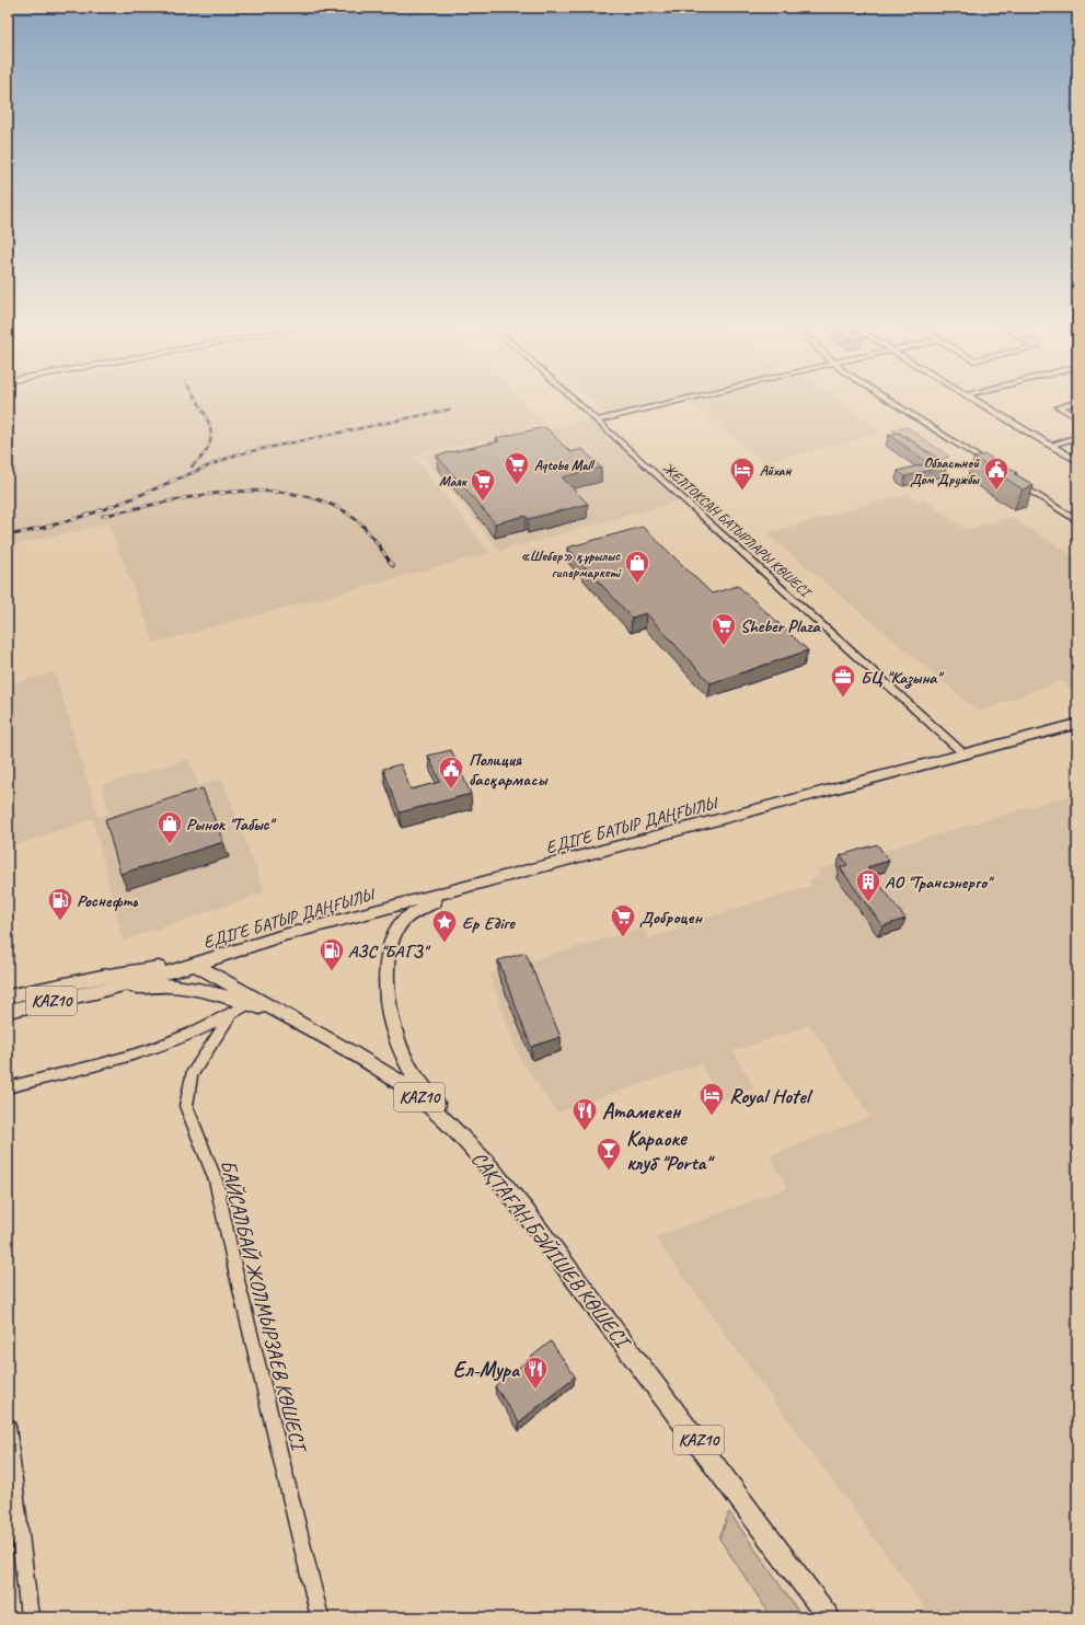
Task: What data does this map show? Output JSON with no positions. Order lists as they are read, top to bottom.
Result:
{
  "streets": {
    "main road": ["ЕДІГЕ БАТЫР ДАҢҒЫЛЫ", "KAZ10", "САҚТАҒАН БӘЙІШЕВ КӨШЕСІ"],
    "street": ["ЖЕЛТОКСАН БАТЫРЛАРЫ КӨШЕСІ", "БАЙСАЛБАЙ ЖОЛМЫРЗАЕВ КӨШЕСІ"]
  },
  "crossings": [
    ["ЖЕЛТОКСАН БАТЫРЛАРЫ КӨШЕСІ", "ЕДІГЕ БАТЫР ДАҢҒЫЛЫ"],
    ["ЕДІГЕ БАТЫР ДАҢҒЫЛЫ", "KAZ10"],
    ["ЕДІГЕ БАТЫР ДАҢҒЫЛЫ", "САҚТАҒАН БӘЙІШЕВ КӨШЕСІ"],
    ["KAZ10", "САҚТАҒАН БӘЙІШЕВ КӨШЕСІ"]
  ],
  "places": {
    "supermarket": [
      "Aqtobe Mall",
      "Маяк",
      "Sheber Plaza",
      "Доброцен"
    ],
    "hotel": ["Айхан", "Royal Hotel"],
    "public building": ["Областной Дом Дружбы", "Полиция басқармасы"],
    "shop": ["«Шебер» құрылыс гипермаркеті", "Рынок \"Табыс\""],
    "office": ["БЦ \"Казына\""],
    "building": ["АО \"Трансэнерго\""],
    "fuel station": ["Роснефть", "АЗС \"БАГЗ\""],
    "place": ["Ер Едіге"],
    "restaurant": ["Атамекен", "Ел-Мура"],
    "bar": ["Караоке клуб \"Porta\""]
  }
}
